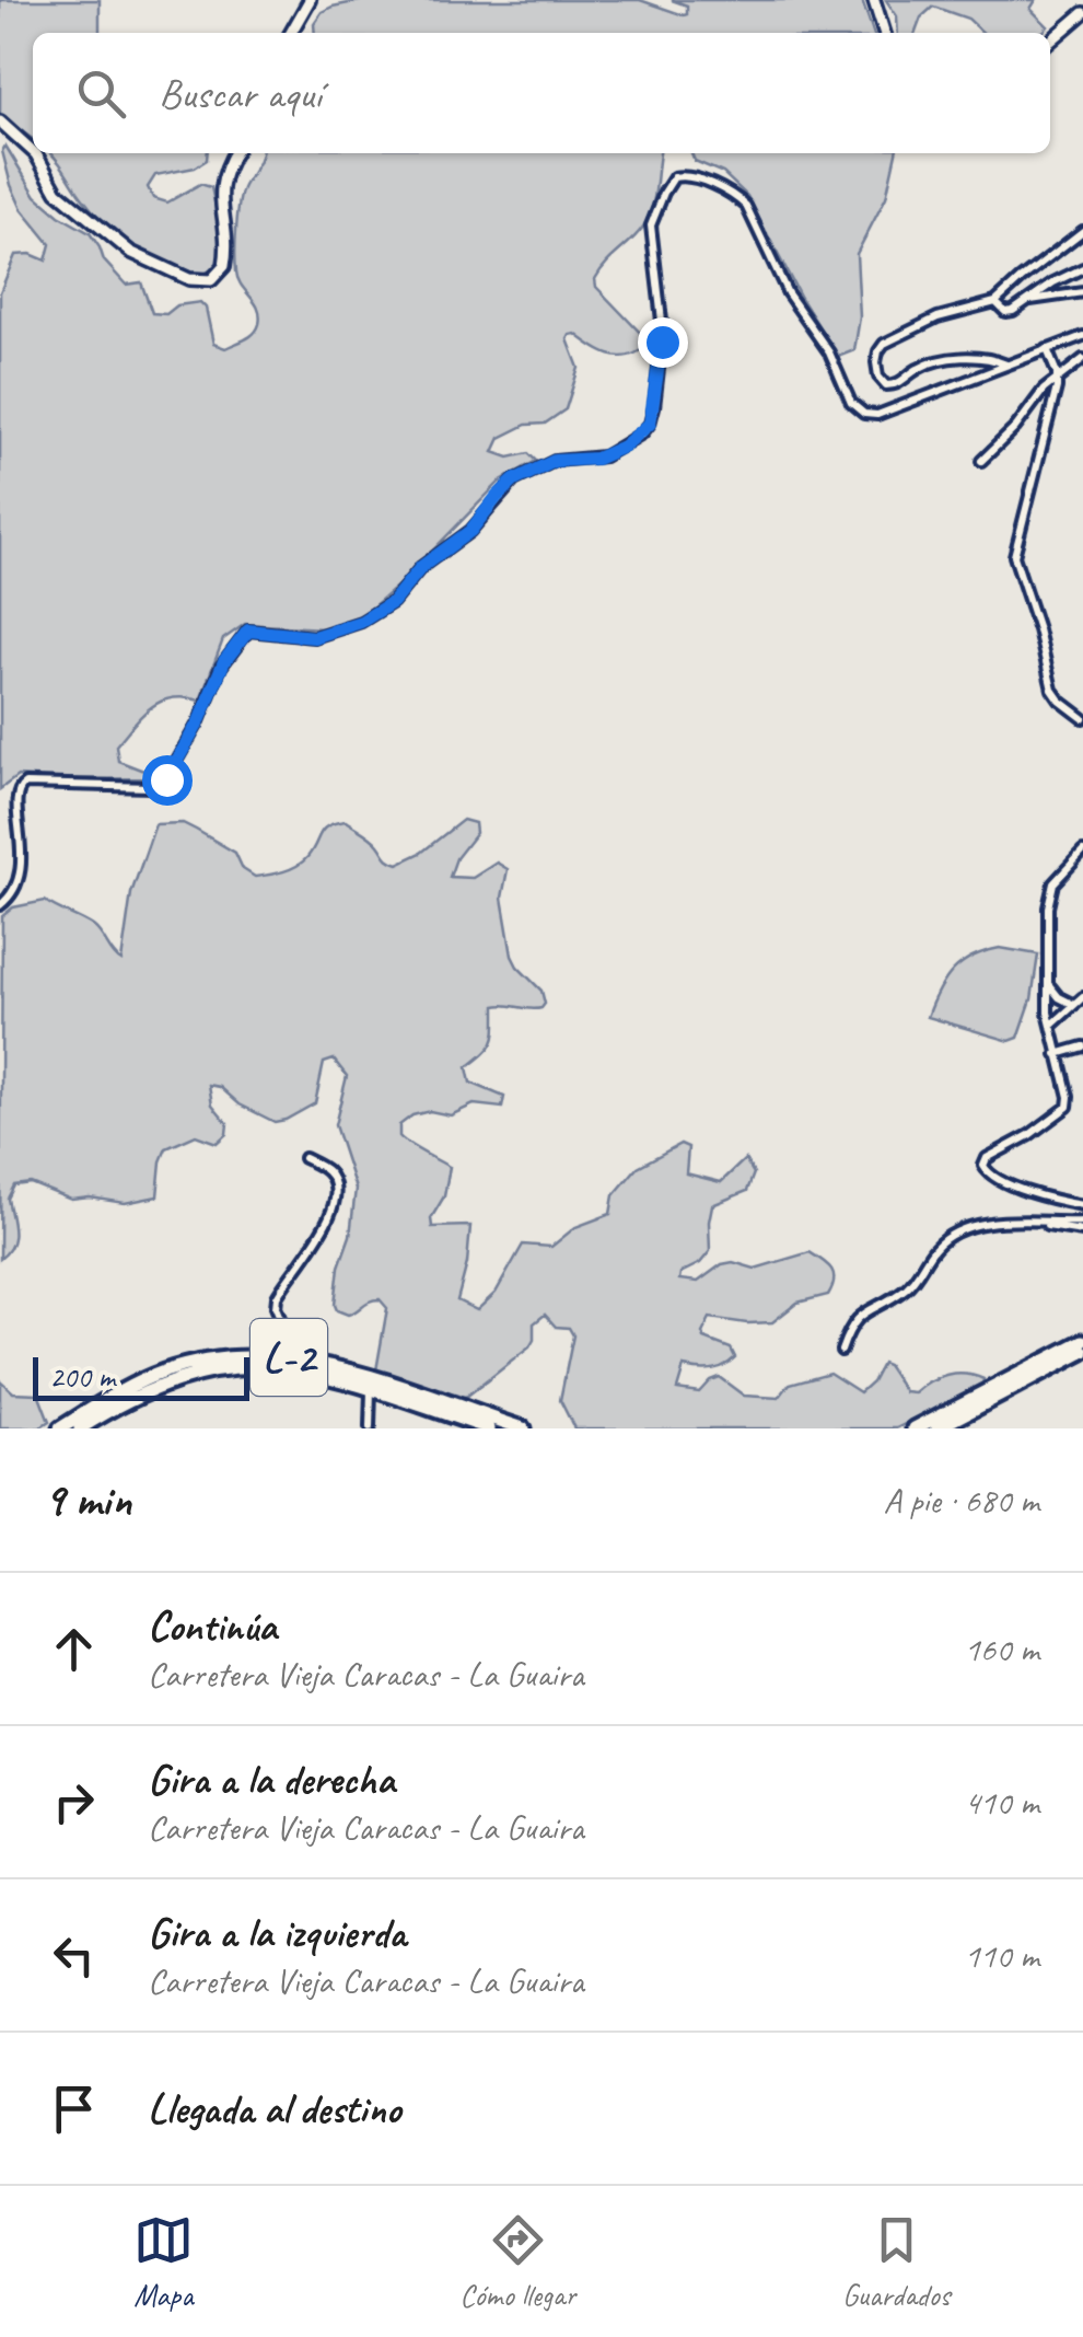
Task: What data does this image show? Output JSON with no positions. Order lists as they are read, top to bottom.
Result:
{
  "streets": {
    "highway": ["L-2"]
  },
  "scale_bar": "200 m",
  "page": {
    "search": "Buscar aquí",
    "scale": "200 m",
    "heading": ["9 min", "A pie · 680 m"],
    "list": [
      ["Continúa", "Carretera Vieja Caracas - La Guaira", "160 m"],
      ["Gira a la derecha", "Carretera Vieja Caracas - La Guaira", "410 m"],
      ["Gira a la izquierda", "Carretera Vieja Caracas - La Guaira", "110 m"],
      "Llegada al destino"
    ],
    "nav": ["Mapa", "Cómo llegar", "Guardados"]
  }
}
